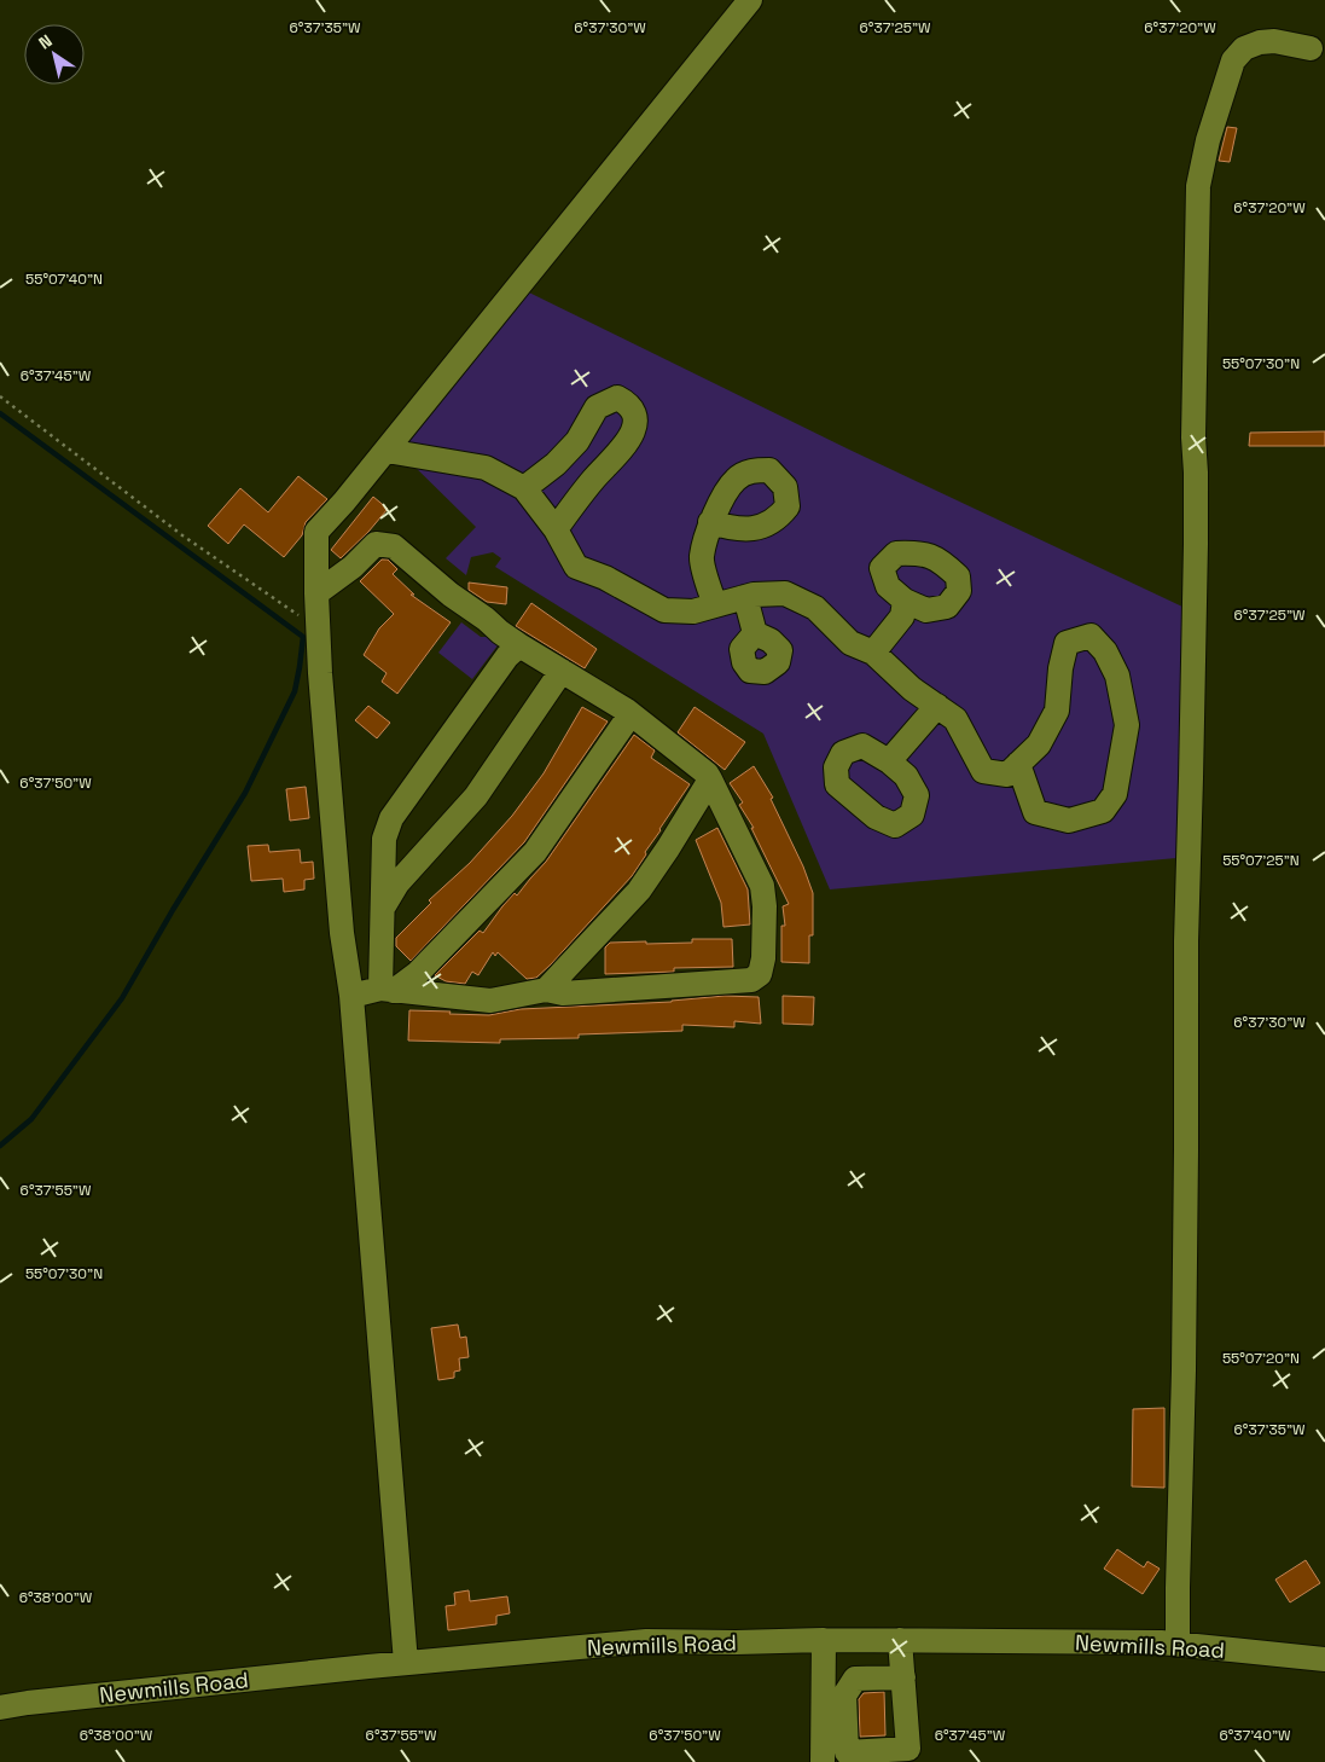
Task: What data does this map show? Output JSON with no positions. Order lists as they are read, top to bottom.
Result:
{
  "streets": {
    "street": ["Newmills Road"]
  },
  "north": "top left",
  "coordinates": [
    "6°37'35\"W",
    "6°37'30\"W",
    "6°37'25\"W",
    "6°37'20\"W",
    "55°07'40\"N",
    "55°07'30\"N",
    "6°37'45\"W",
    "6°37'50\"W",
    "55°07'25\"N",
    "6°37'55\"W",
    "55°07'20\"N",
    "6°38'00\"W",
    "6°37'40\"W"
  ]
}
